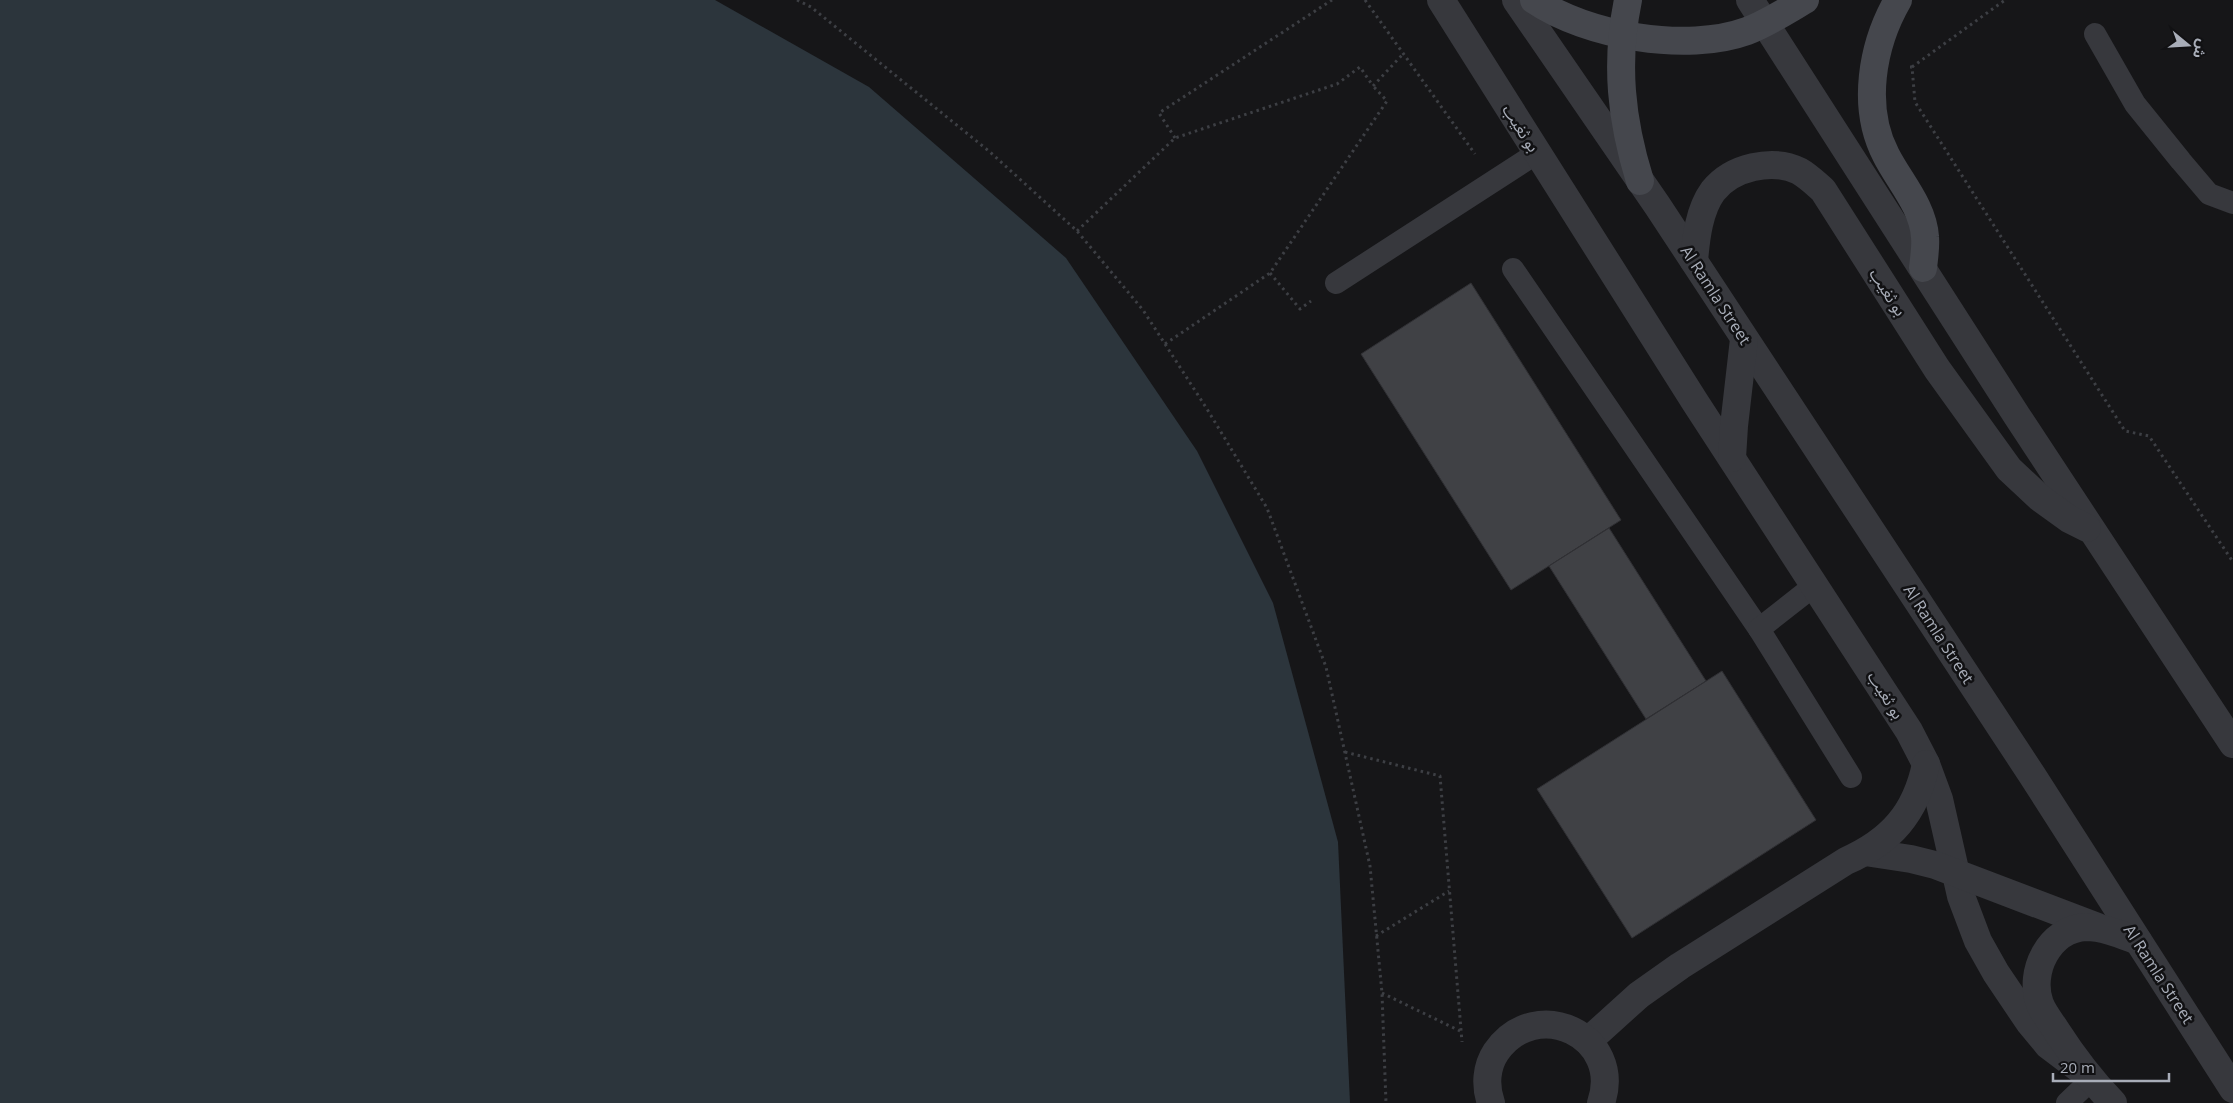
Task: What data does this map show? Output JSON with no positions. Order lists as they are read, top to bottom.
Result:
{
  "streets": {
    "main road": ["Al Ramla Street"],
    "street": ["بو ثغيب"]
  },
  "crossings": [
    ["بو ثغيب", "Al Ramla Street"]
  ],
  "scale_bar": "20 m",
  "north": "right"
}
